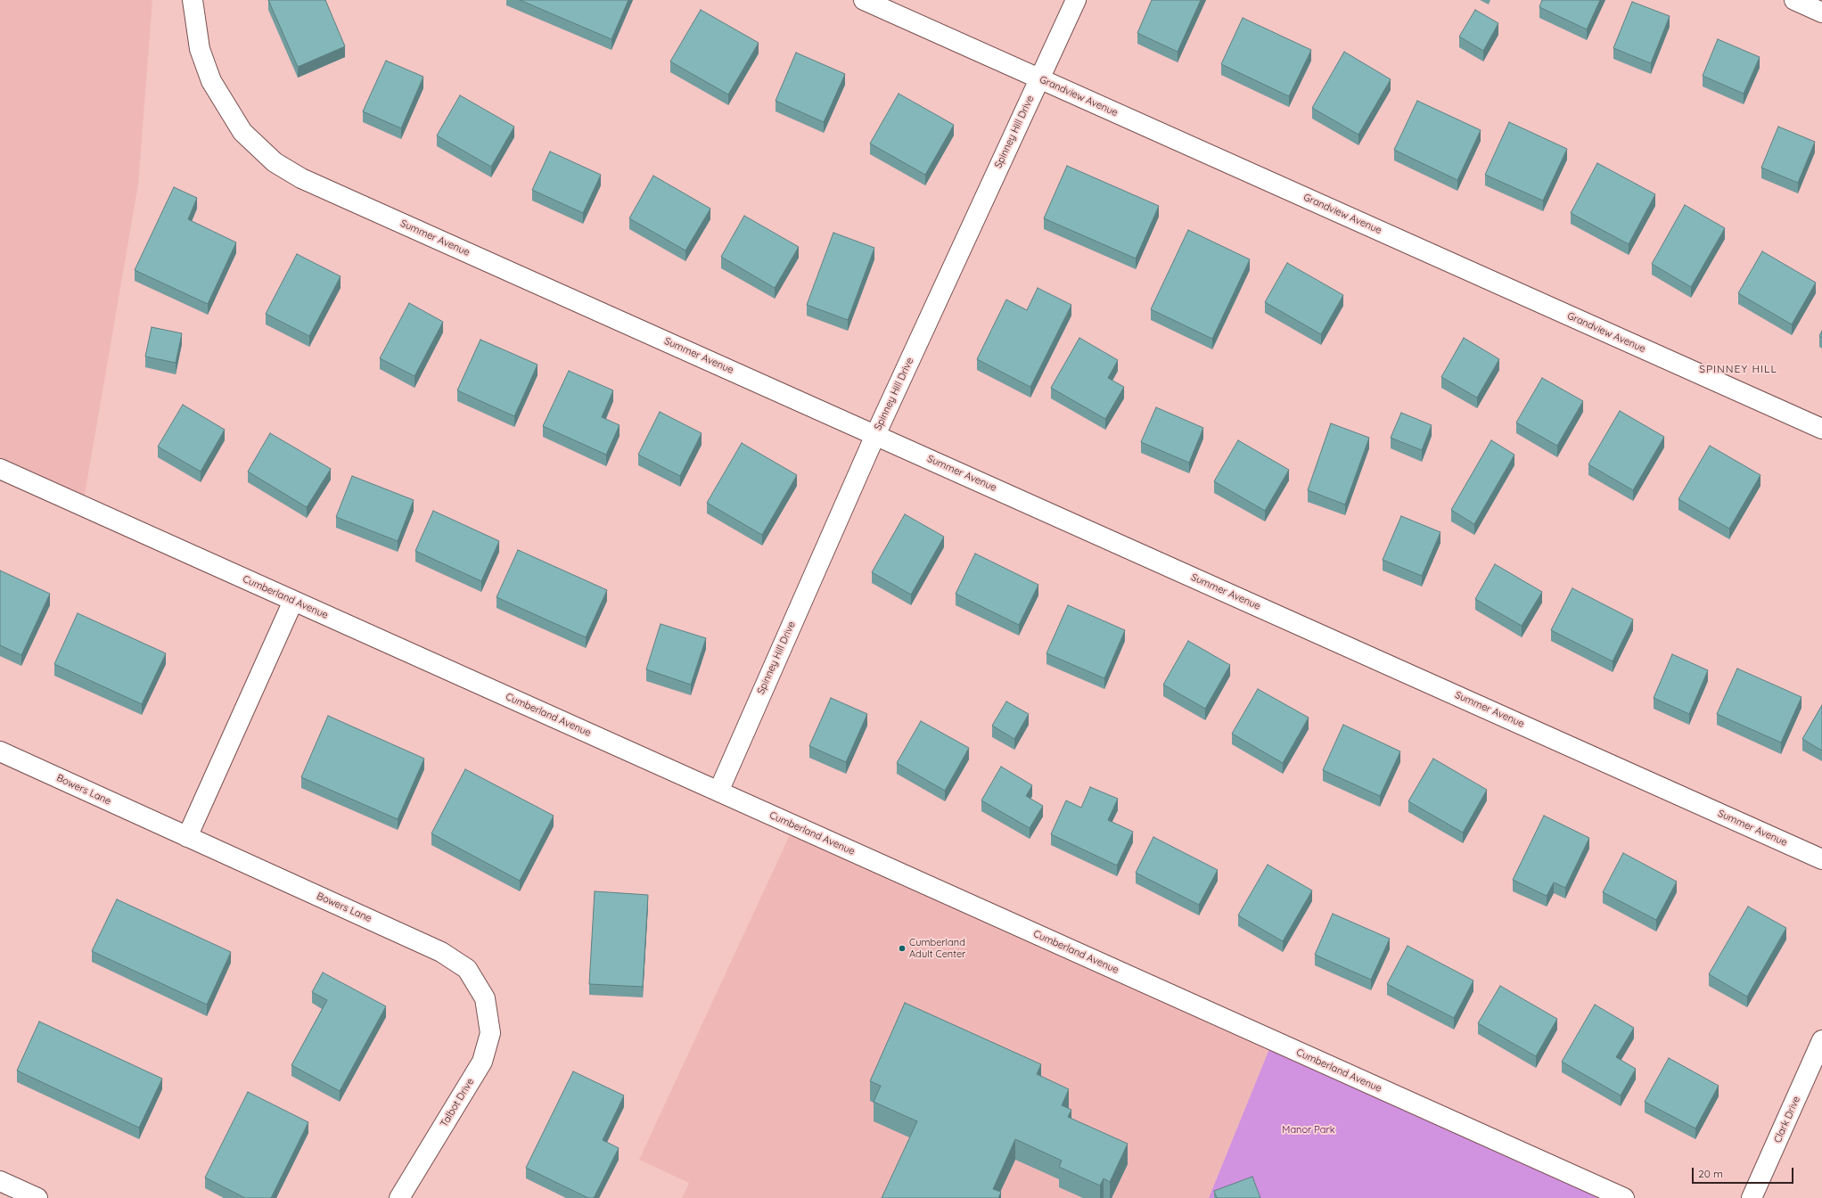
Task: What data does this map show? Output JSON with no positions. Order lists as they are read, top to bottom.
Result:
{
  "streets": {
    "street": [
      "Grandview Avenue",
      "Spinney Hill Drive",
      "Summer Avenue",
      "Cumberland Avenue",
      "Bowers Lane",
      "Talbot Drive",
      "Clark Drive"
    ]
  },
  "crossings": [
    ["Grandview Avenue", "Spinney Hill Drive"],
    ["Spinney Hill Drive", "Summer Avenue"],
    ["Spinney Hill Drive", "Cumberland Avenue"],
    ["Bowers Lane", "Talbot Drive"]
  ],
  "districts": ["SPINNEY HILL"],
  "parks": ["Manor Park"],
  "places": ["Cumberland Adult Center"],
  "scale_bar": "20 m"
}
